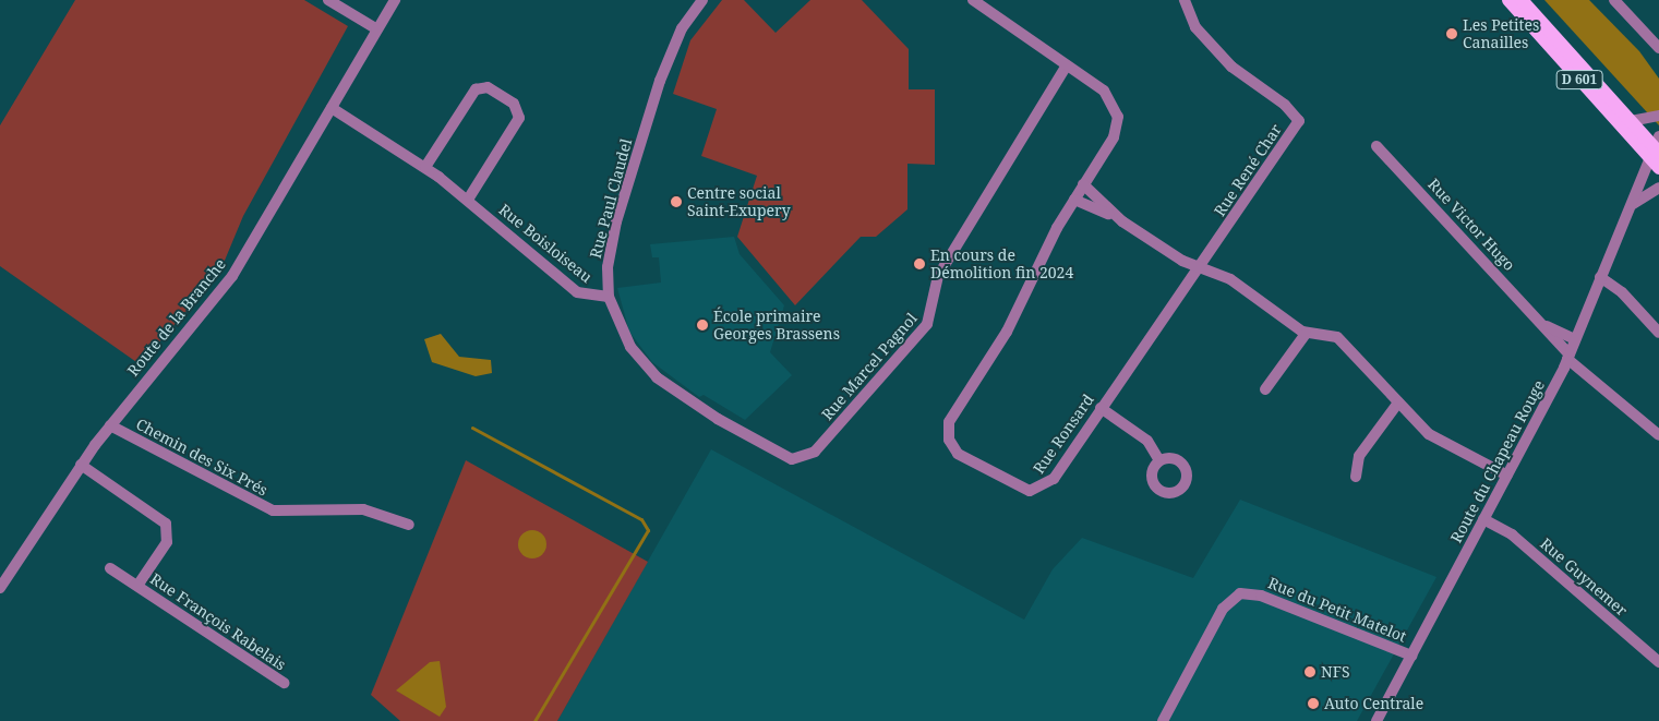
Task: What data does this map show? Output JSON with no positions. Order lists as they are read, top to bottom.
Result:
{
  "streets": {
    "main road": ["D 601"],
    "street": [
      "Rue René Char",
      "Rue Paul Claudel",
      "Rue Victor Hugo",
      "Rue Boisloiseau",
      "Route de la Branche",
      "Rue Marcel Pagnol",
      "Rue Ronsard",
      "Chemin des Six Prés",
      "Route du Chapeau Rouge",
      "Rue Guynemer",
      "Rue du Petit Matelot",
      "Rue François Rabelais"
    ]
  },
  "crossings": [
    ["D 601", "Route du Chapeau Rouge"],
    ["Rue René Char", "Rue Ronsard"],
    ["Rue Paul Claudel", "Rue Boisloiseau"],
    ["Rue Paul Claudel", "Rue Marcel Pagnol"],
    ["Rue Victor Hugo", "Route du Chapeau Rouge"],
    ["Rue Boisloiseau", "Route de la Branche"],
    ["Route de la Branche", "Chemin des Six Prés"],
    ["Route de la Branche", "Rue François Rabelais"],
    ["Rue Marcel Pagnol", "Rue Ronsard"],
    ["Route du Chapeau Rouge", "Rue Guynemer"],
    ["Route du Chapeau Rouge", "Rue du Petit Matelot"]
  ],
  "places": [
    "Les Petites Canailles",
    "Centre social Saint-Exupery",
    "En cours de Démolition fin 2024",
    "École primaire Georges Brassens",
    "NFS",
    "Auto Centrale"
  ]
}
